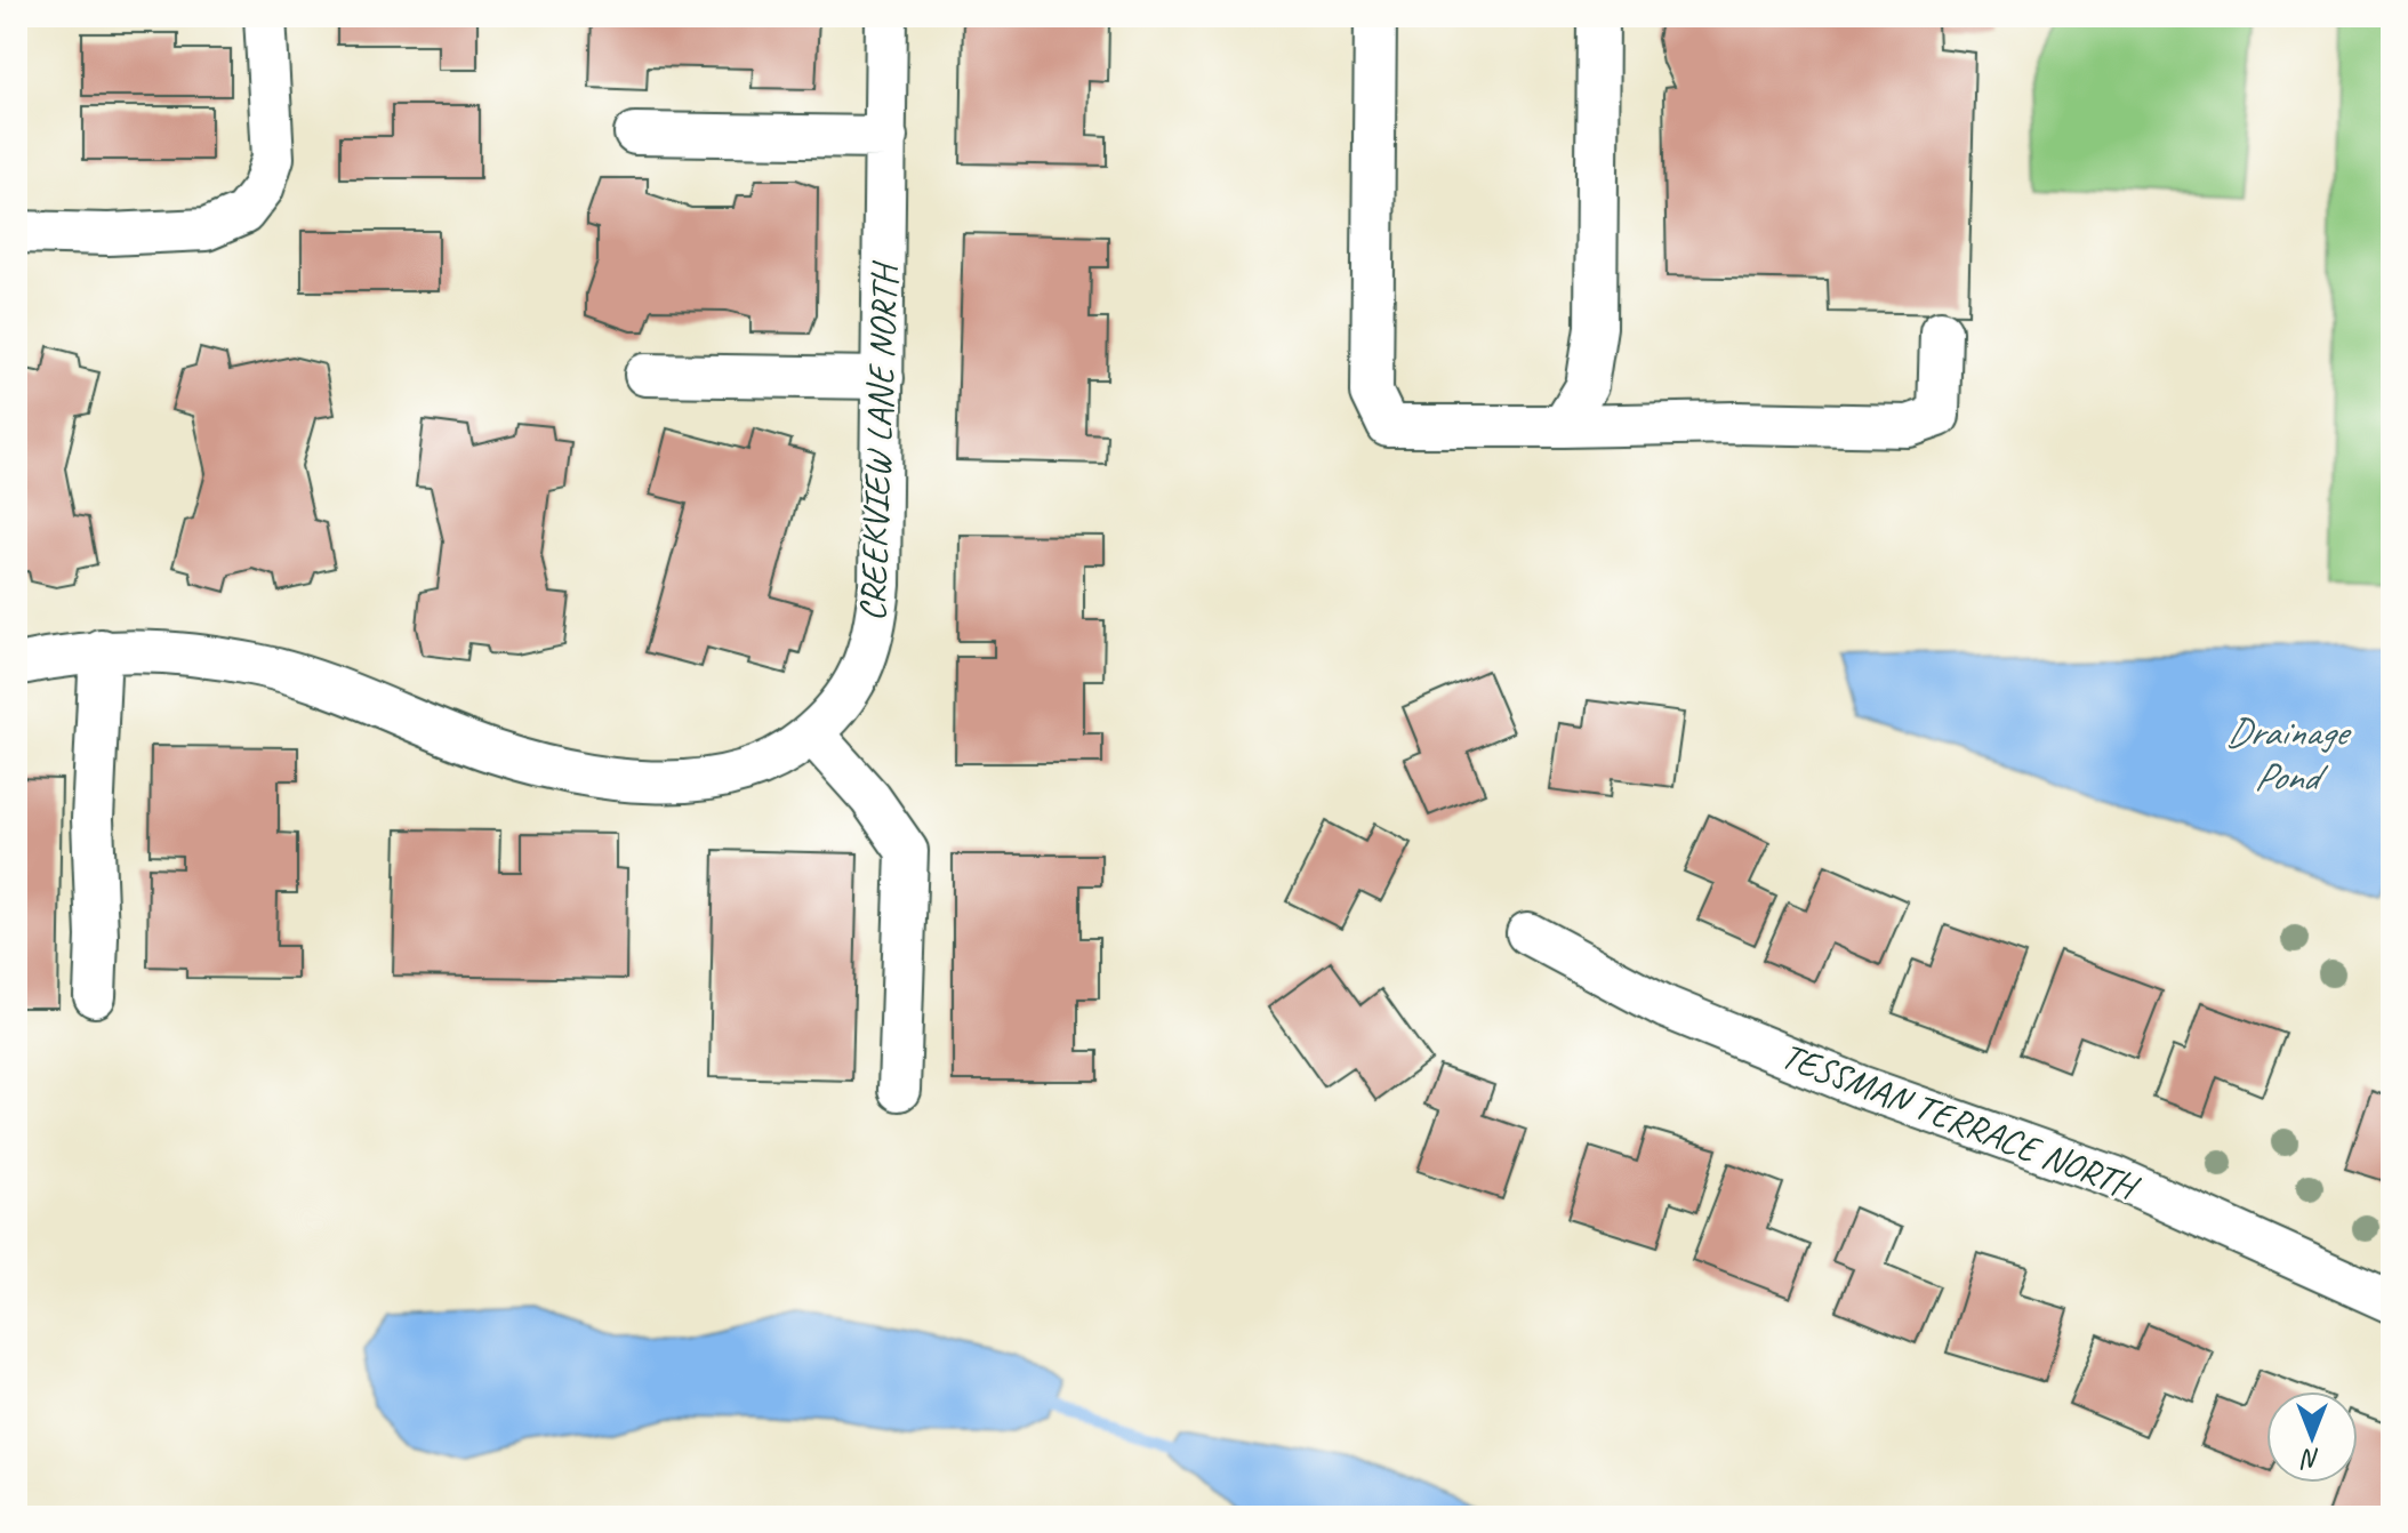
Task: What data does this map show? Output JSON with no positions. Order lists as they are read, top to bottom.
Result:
{
  "streets": {
    "street": ["CREEKVIEW LANE NORTH", "TESSMAN TERRACE NORTH"]
  },
  "water": ["Drainage Pond"],
  "north": "bottom"
}
